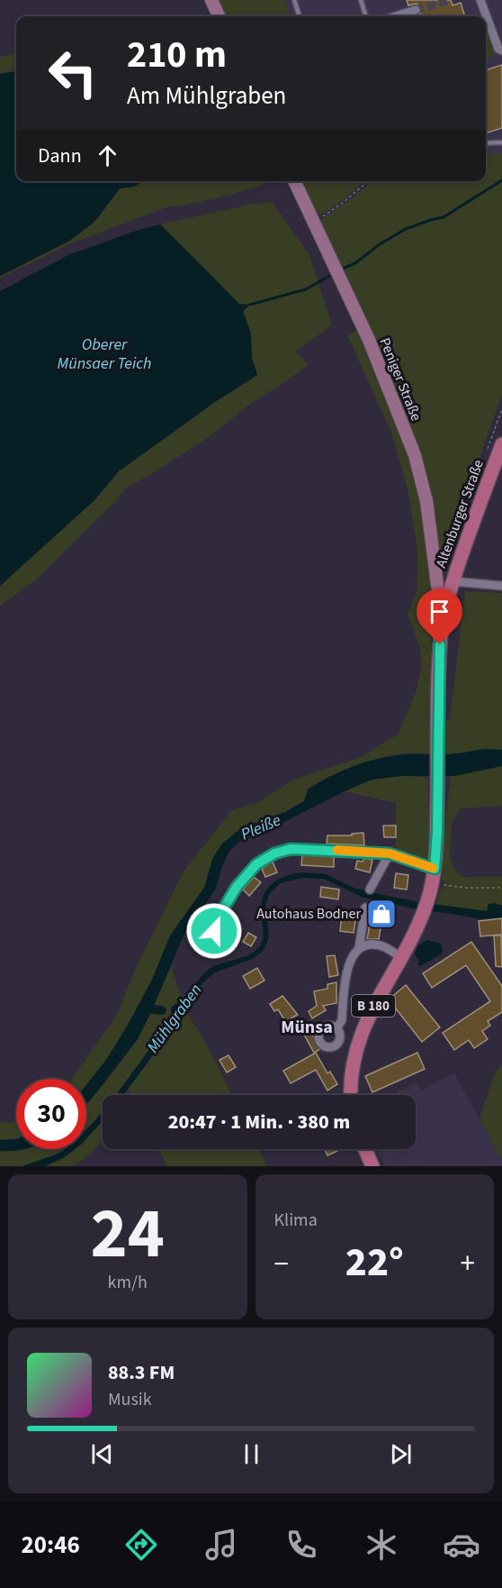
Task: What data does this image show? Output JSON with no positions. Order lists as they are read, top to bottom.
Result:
{
  "streets": {
    "main road": ["Altenburger Straße", "B 180"],
    "street": ["Peniger Straße"]
  },
  "crossings": [
    ["Peniger Straße", "Altenburger Straße"],
    ["Altenburger Straße", "B 180"]
  ],
  "districts": ["Münsa"],
  "water": ["Oberer Münsaer Teich", "Pleiße", "Mühlgraben"],
  "places": {
    "shop": ["Autohaus Bodner"]
  },
  "page": {
    "turn": ["210 m", "Am Mühlgraben"],
    "then": "Dann",
    "limit": "30",
    "trip": "20:47 · 1 Min. · 380 m",
    "tile": [
      ["24", "km/h"],
      "Klima"
    ],
    "heat": ["−", "22°", "+"],
    "song": ["88.3 FM", "Musik"],
    "tabs": "20:46"
  }
}
